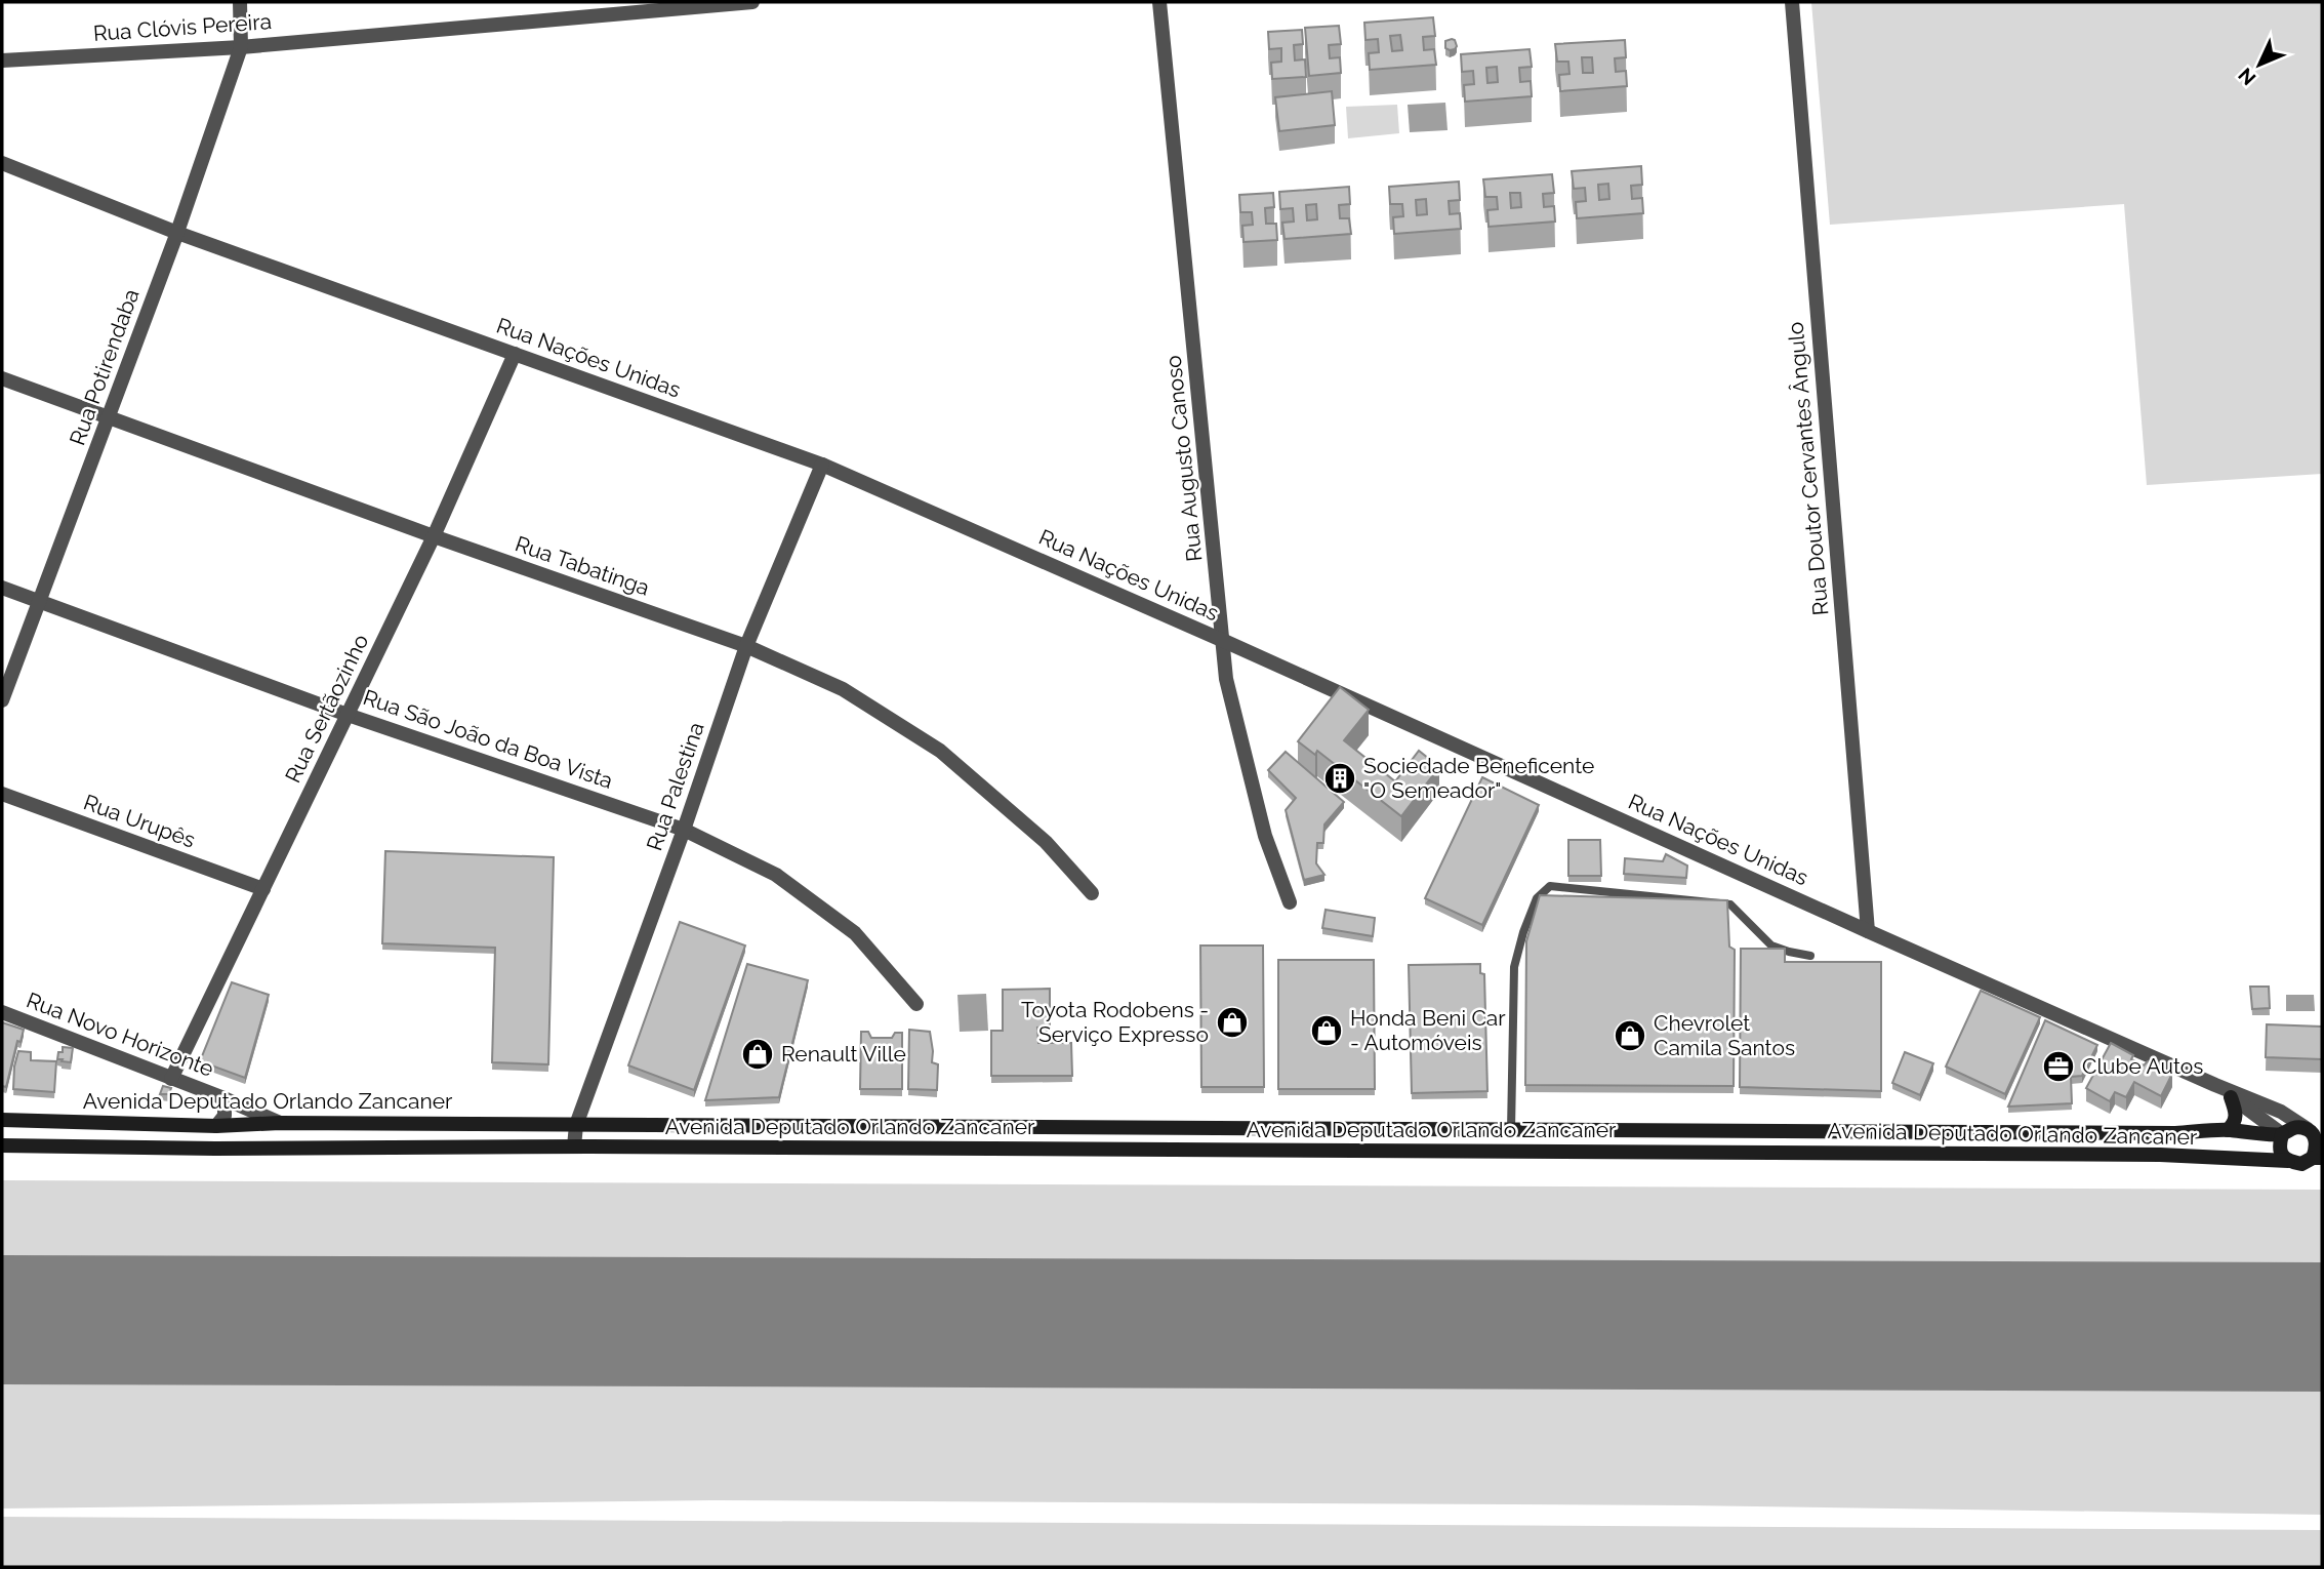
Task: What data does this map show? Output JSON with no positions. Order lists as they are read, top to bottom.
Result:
{
  "streets": {
    "main road": ["Avenida Deputado Orlando Zancaner"],
    "street": [
      "Rua Clóvis Pereira",
      "Rua Nações Unidas",
      "Rua Potirendaba",
      "Rua Augusto Canoso",
      "Rua Doutor Cervantes Ângulo",
      "Rua Tabatinga",
      "Rua Sertãozinho",
      "Rua São João da Boa Vista",
      "Rua Palestina",
      "Rua Urupês",
      "Rua Novo Horizonte"
    ]
  },
  "crossings": [
    ["Rua Clóvis Pereira", "Rua Potirendaba"],
    ["Rua Nações Unidas", "Rua Potirendaba"],
    ["Rua Nações Unidas", "Rua Augusto Canoso"],
    ["Rua Nações Unidas", "Rua Doutor Cervantes Ângulo"],
    ["Rua Nações Unidas", "Rua Sertãozinho"],
    ["Rua Nações Unidas", "Rua Palestina"],
    ["Rua Nações Unidas", "Avenida Deputado Orlando Zancaner"],
    ["Rua Potirendaba", "Rua Tabatinga"],
    ["Rua Potirendaba", "Rua São João da Boa Vista"],
    ["Rua Tabatinga", "Rua Sertãozinho"],
    ["Rua Tabatinga", "Rua Palestina"],
    ["Rua Sertãozinho", "Rua São João da Boa Vista"],
    ["Rua Sertãozinho", "Rua Urupês"],
    ["Rua Sertãozinho", "Rua Novo Horizonte"],
    ["Rua São João da Boa Vista", "Rua Palestina"],
    ["Rua Palestina", "Avenida Deputado Orlando Zancaner"],
    ["Rua Novo Horizonte", "Avenida Deputado Orlando Zancaner"]
  ],
  "places": {
    "building": ["Sociedade Beneficente \"O Semeador\""],
    "shop": [
      "Toyota Rodobens - Serviço Expresso",
      "Honda Beni Car - Automóveis",
      "Chevrolet Camila Santos",
      "Renault Ville"
    ],
    "office": ["Clube Autos"]
  },
  "north": "bottom left"
}
